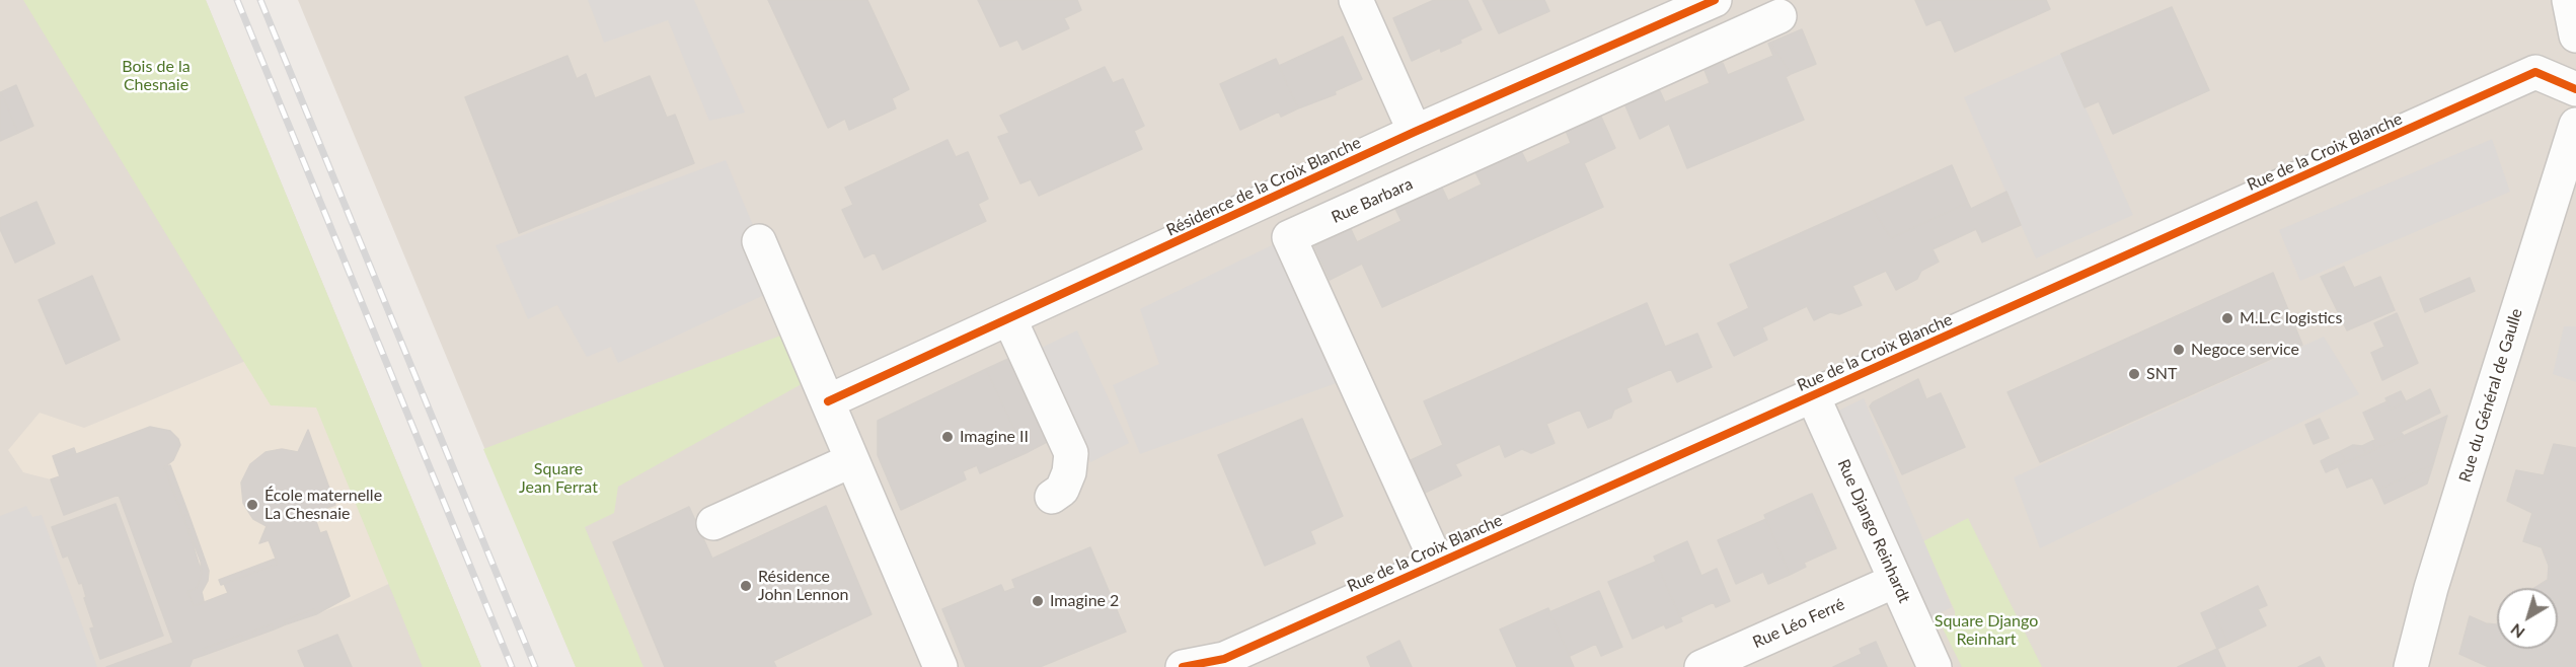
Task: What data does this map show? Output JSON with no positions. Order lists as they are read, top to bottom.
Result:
{
  "streets": {
    "street": [
      "Rue de la Croix Blanche",
      "Résidence de la Croix Blanche",
      "Rue Barbara",
      "Rue du Général de Gaulle",
      "Rue Django Reinhardt",
      "Rue Léo Ferré"
    ]
  },
  "crossings": [
    ["Rue de la Croix Blanche", "Rue Barbara"],
    ["Rue de la Croix Blanche", "Rue Django Reinhardt"],
    ["Rue Django Reinhardt", "Rue Léo Ferré"]
  ],
  "parks": ["Bois de la Chesnaie", "Square Jean Ferrat", "Square Django Reinhart"],
  "places": [
    "M.L.C logistics",
    "Negoce service",
    "SNT",
    "Imagine II",
    "École maternelle La Chesnaie",
    "Résidence John Lennon",
    "Imagine 2"
  ],
  "north": "bottom left"
}
